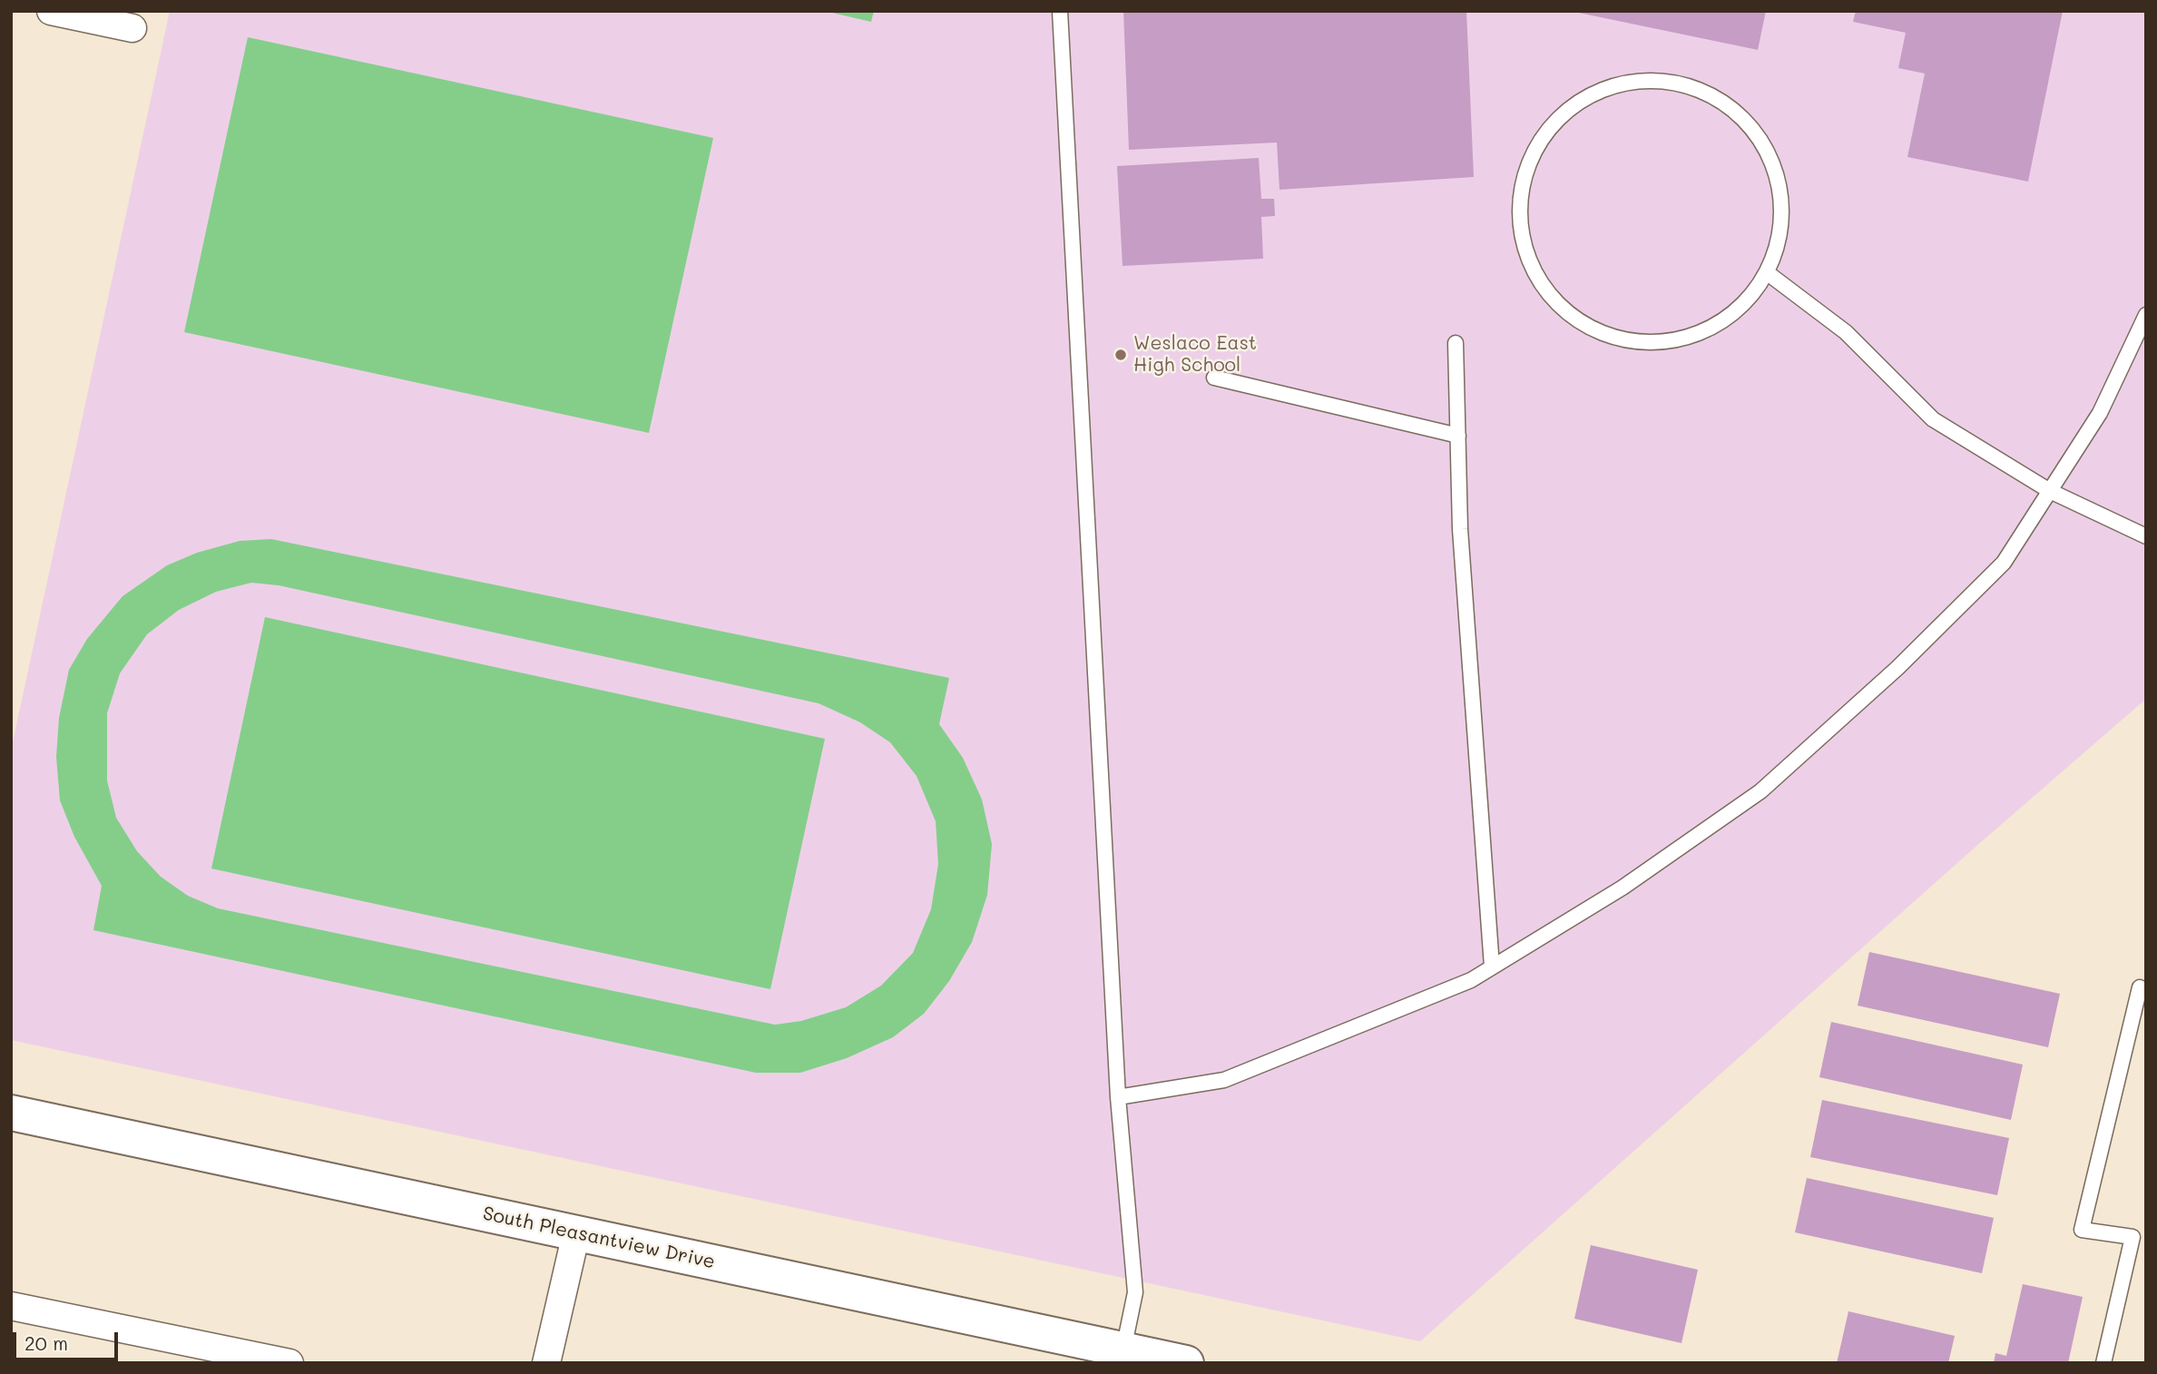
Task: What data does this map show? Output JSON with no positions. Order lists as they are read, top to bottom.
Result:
{
  "streets": {
    "street": ["South Pleasantview Drive"]
  },
  "places": ["Weslaco East High School"],
  "scale_bar": "20 m"
}
